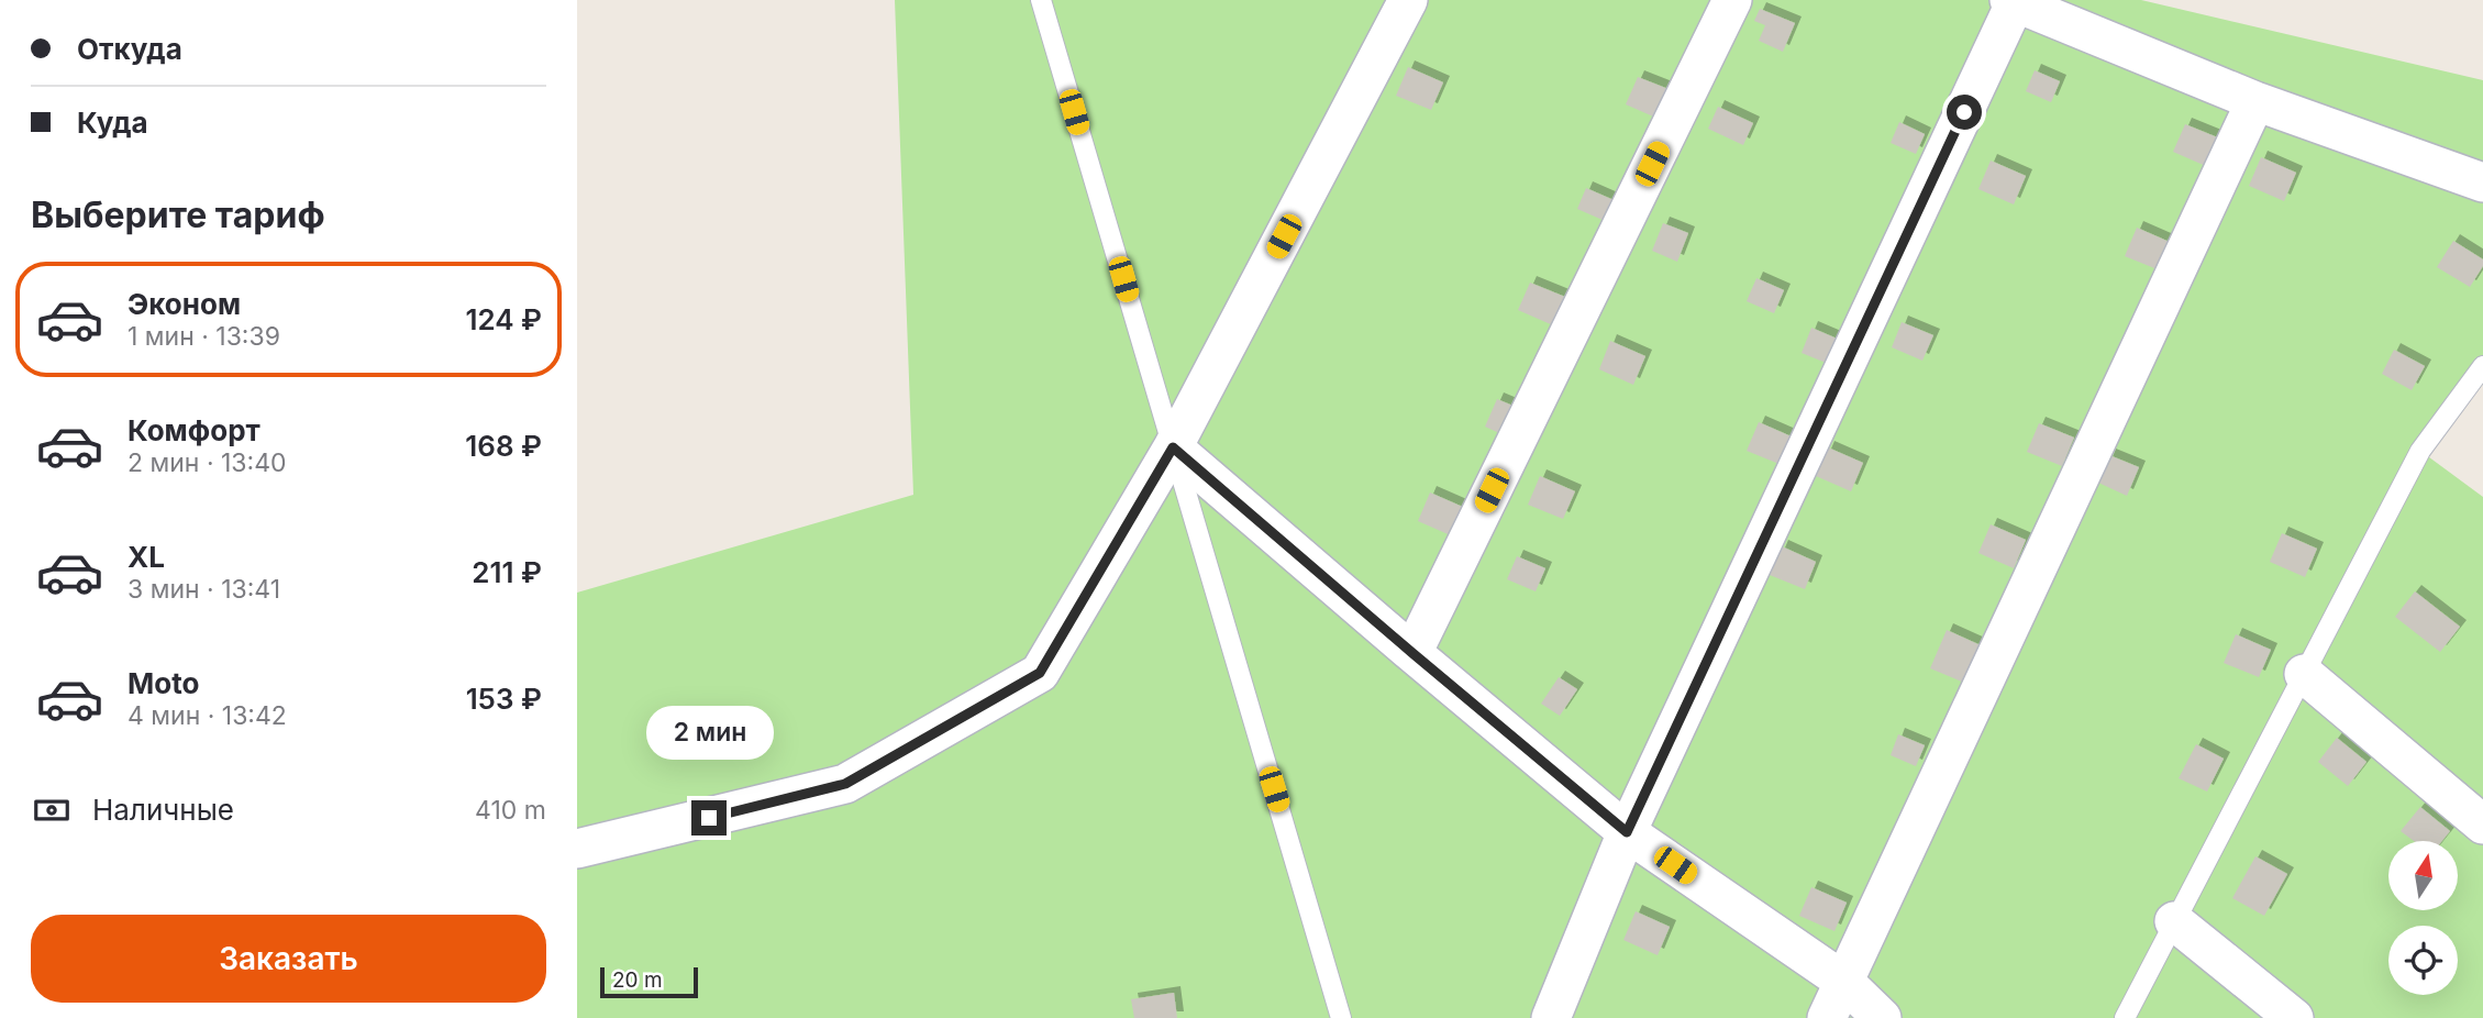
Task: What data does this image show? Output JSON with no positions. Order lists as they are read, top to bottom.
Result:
{
  "scale_bar": "20 m",
  "north": "top",
  "page": {
    "banner": ["Откуда", "Куда"],
    "heading": "Выберите тариф",
    "list": [
      {
        "name": "Эконом",
        "note": "1 мин · 13:39",
        "value": "124 ₽"
      },
      {
        "name": "Комфорт",
        "note": "2 мин · 13:40",
        "value": "168 ₽"
      },
      {
        "name": "XL",
        "note": "3 мин · 13:41",
        "value": "211 ₽"
      },
      {
        "name": "Moto",
        "note": "4 мин · 13:42",
        "value": "153 ₽"
      }
    ],
    "bubble": "2 мин",
    "pay": ["Наличные", "410 m"],
    "buttons": "Заказать",
    "scale": "20 m"
  }
}
